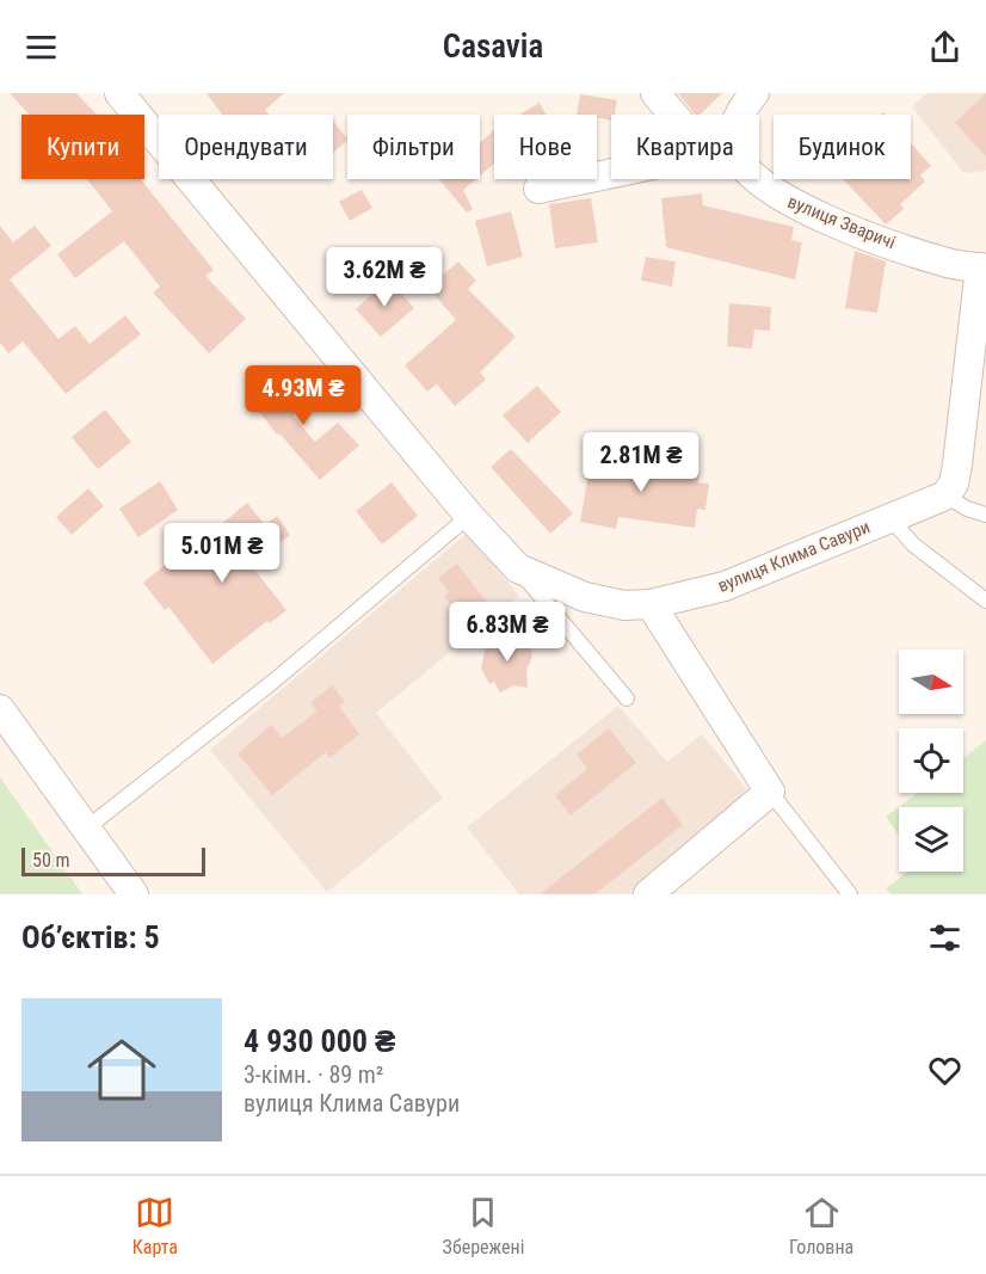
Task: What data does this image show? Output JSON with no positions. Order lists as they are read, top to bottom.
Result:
{
  "streets": {
    "street": ["вулиця Зваричі", "вулиця Клима Савури"]
  },
  "scale_bar": "50 m",
  "north": "right",
  "page": {
    "header": "Casavia",
    "chip": [
      "Купити",
      "Орендувати",
      "Фільтри",
      "Нове",
      "Квартира",
      "Будинок"
    ],
    "price": [
      "3.62M ₴",
      "4.93M ₴",
      "2.81M ₴",
      "5.01M ₴",
      "6.83M ₴"
    ],
    "scale": "50 m",
    "heading": "Об’єктів: 5",
    "list": [
      {
        "name": "4 930 000 ₴",
        "note": "3-кімн. · 89 m² · вулиця Клима Савури"
      }
    ],
    "tabs": ["Карта", "Збережені", "Головна"]
  }
}
